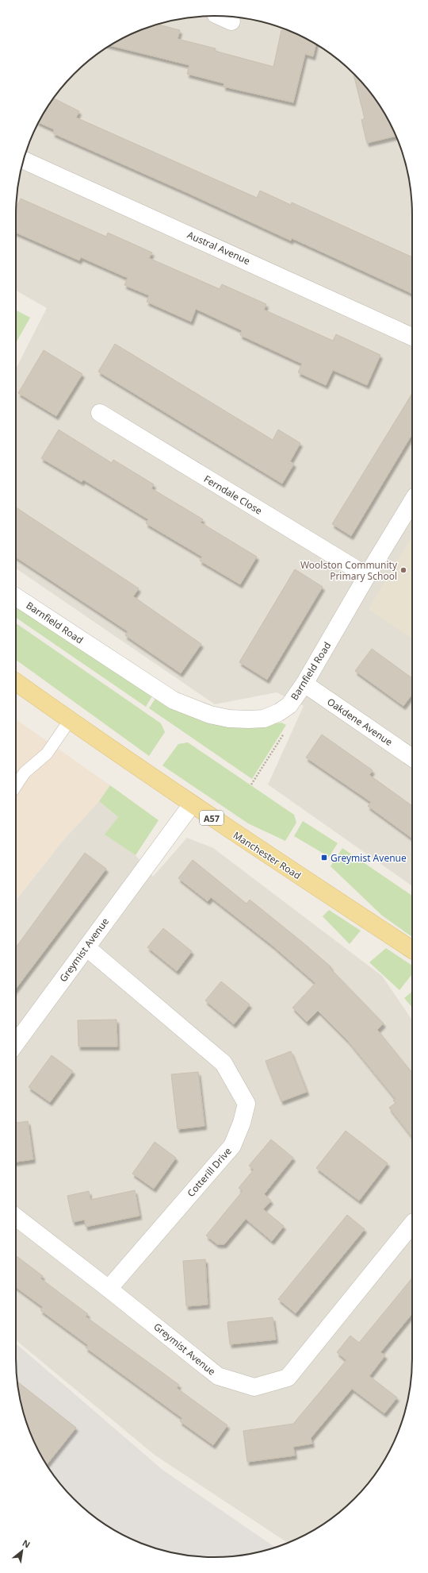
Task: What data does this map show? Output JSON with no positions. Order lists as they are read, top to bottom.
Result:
{
  "streets": {
    "main road": ["A57", "Manchester Road"],
    "street": [
      "Austral Avenue",
      "Ferndale Close",
      "Barnfield Road",
      "Oakdene Avenue",
      "Greymist Avenue",
      "Cotterill Drive"
    ]
  },
  "crossings": [
    ["Ferndale Close", "Barnfield Road"],
    ["Barnfield Road", "Oakdene Avenue"],
    ["Manchester Road", "Greymist Avenue"],
    ["Greymist Avenue", "Cotterill Drive"]
  ],
  "places": {
    "other": ["Woolston Community Primary School"],
    "transit": ["Greymist Avenue"]
  },
  "north": "top right"
}
